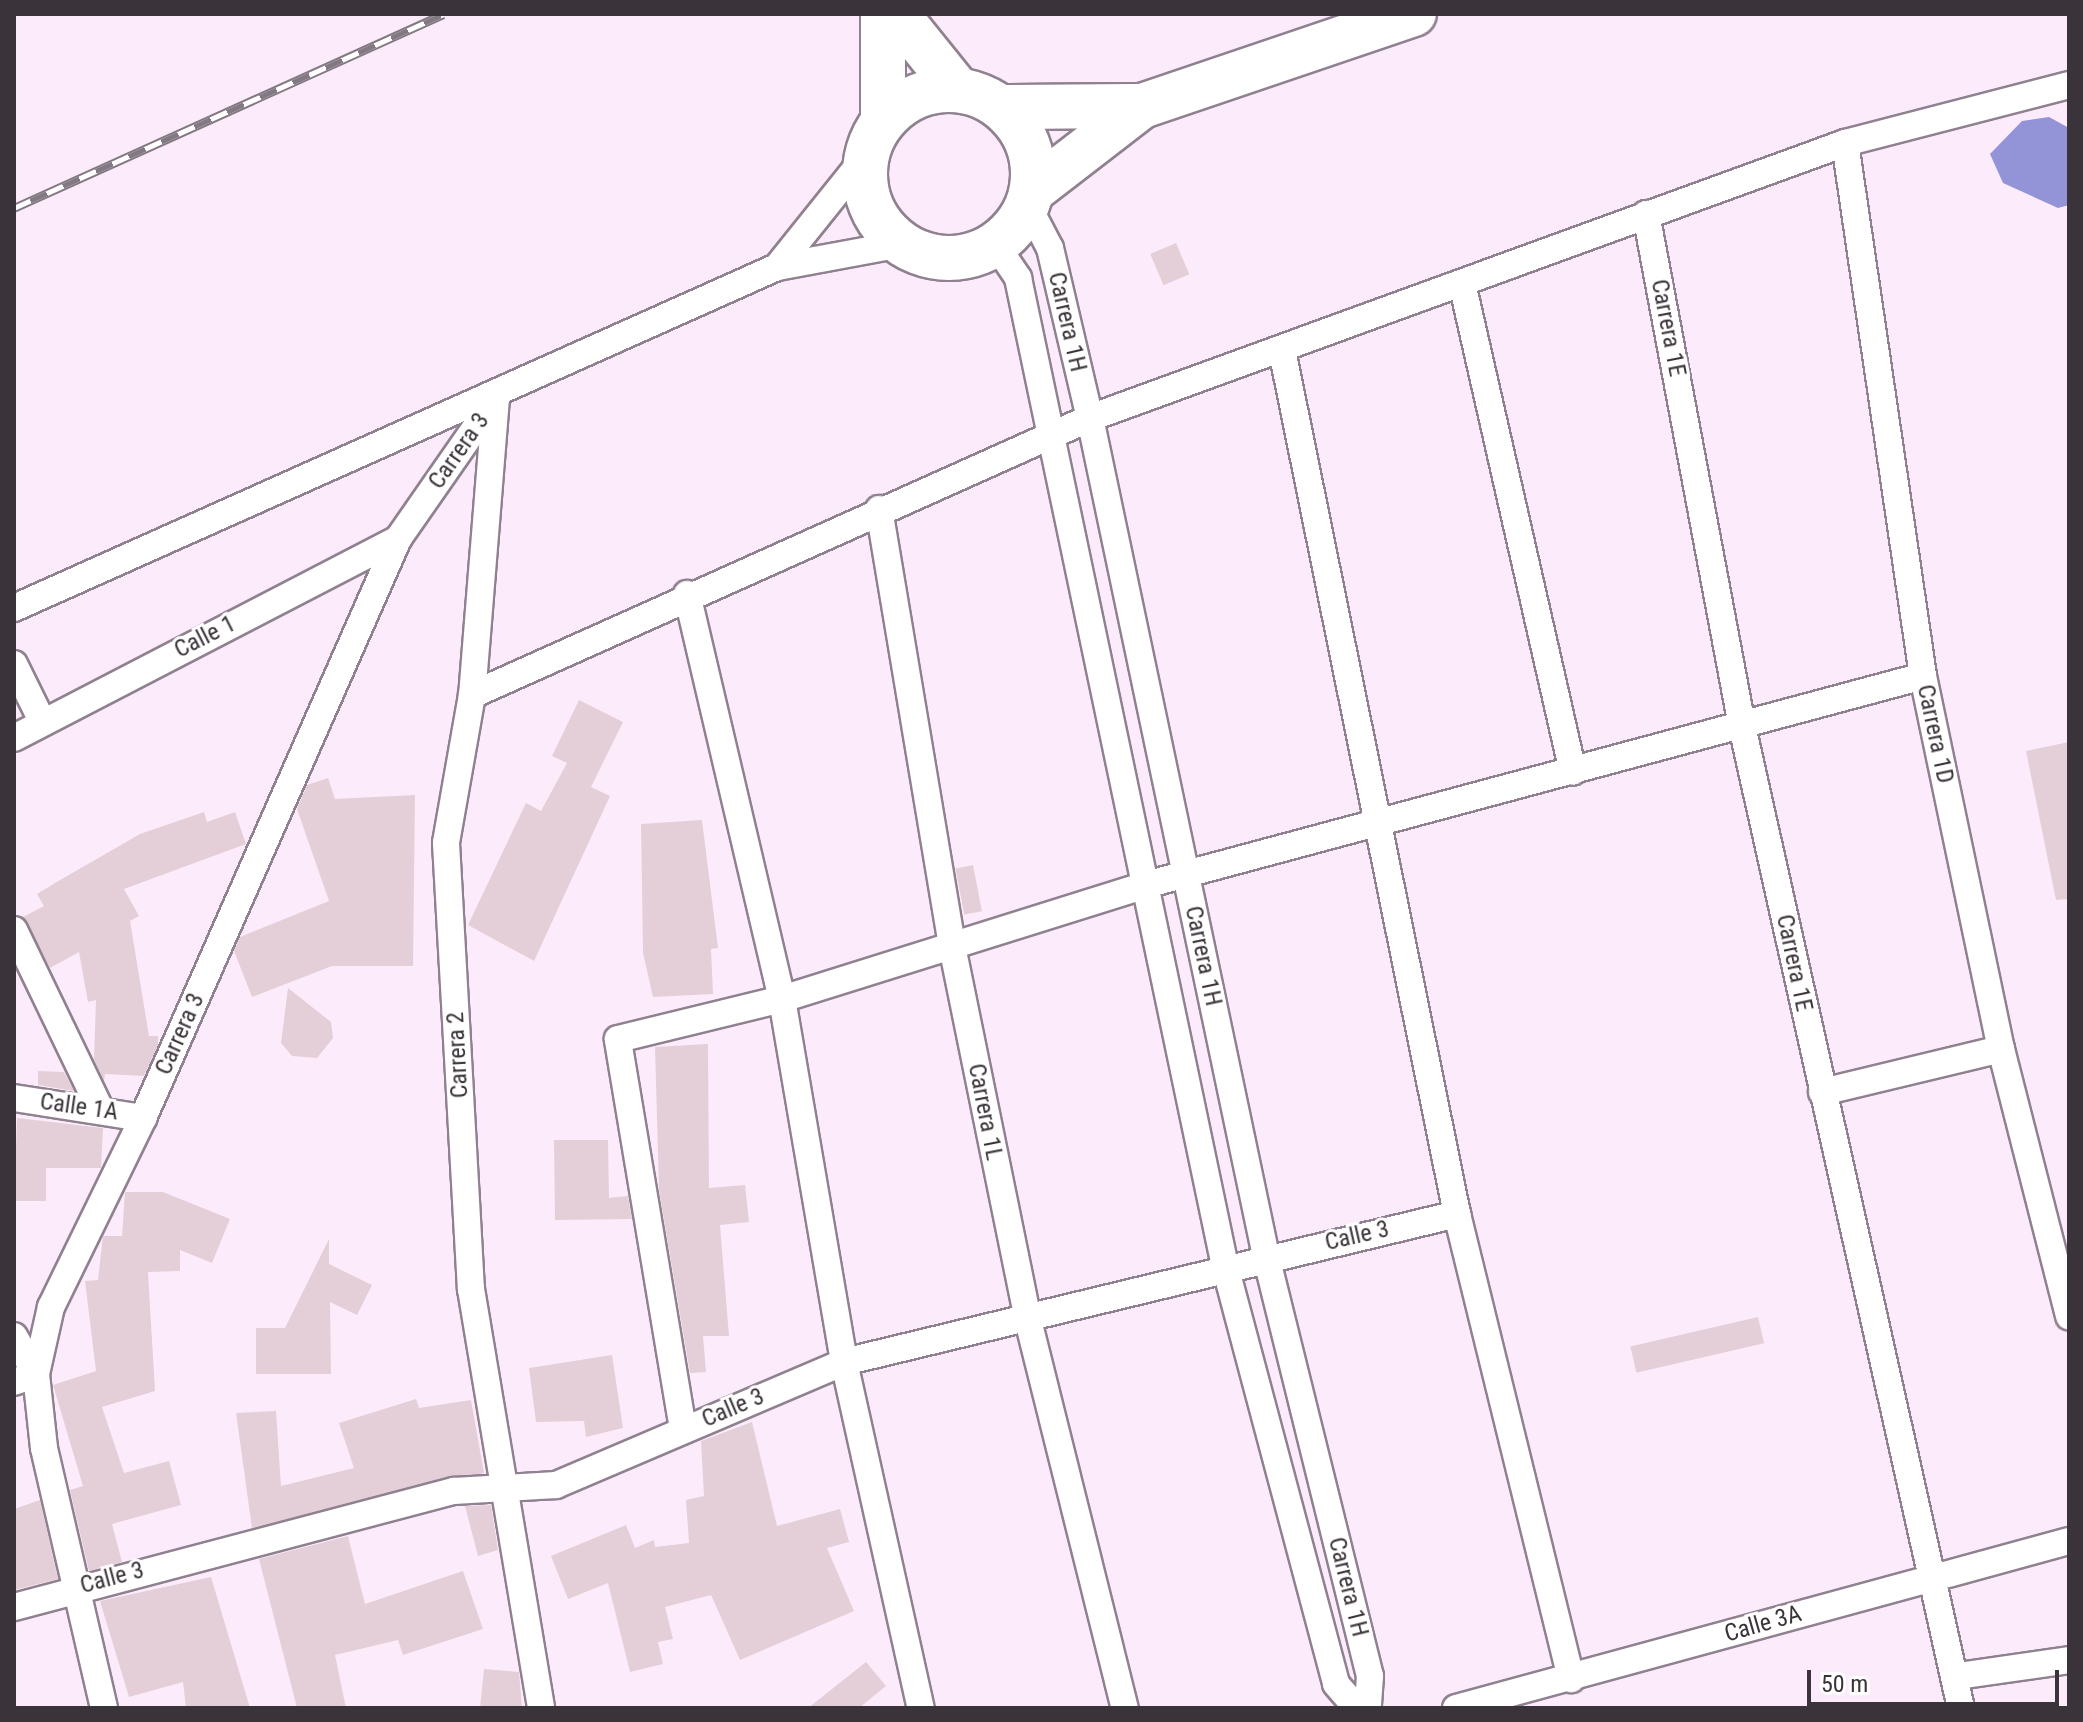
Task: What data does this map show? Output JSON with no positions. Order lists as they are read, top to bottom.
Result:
{
  "streets": {
    "street": [
      "Carrera 1H",
      "Carrera 1E",
      "Carrera 3",
      "Calle 1",
      "Carrera 1D",
      "Carrera 2",
      "Calle 1A",
      "Carrera 1L",
      "Calle 3",
      "Calle 3A"
    ]
  },
  "crossings": [
    ["Carrera 1H", "Calle 3"],
    ["Carrera 1E", "Calle 3A"],
    ["Carrera 3", "Calle 1"],
    ["Carrera 3", "Carrera 2"],
    ["Carrera 3", "Calle 1A"],
    ["Carrera 3", "Calle 3"],
    ["Carrera 2", "Calle 3"],
    ["Carrera 1L", "Calle 3"]
  ],
  "scale_bar": "50 m"
}
